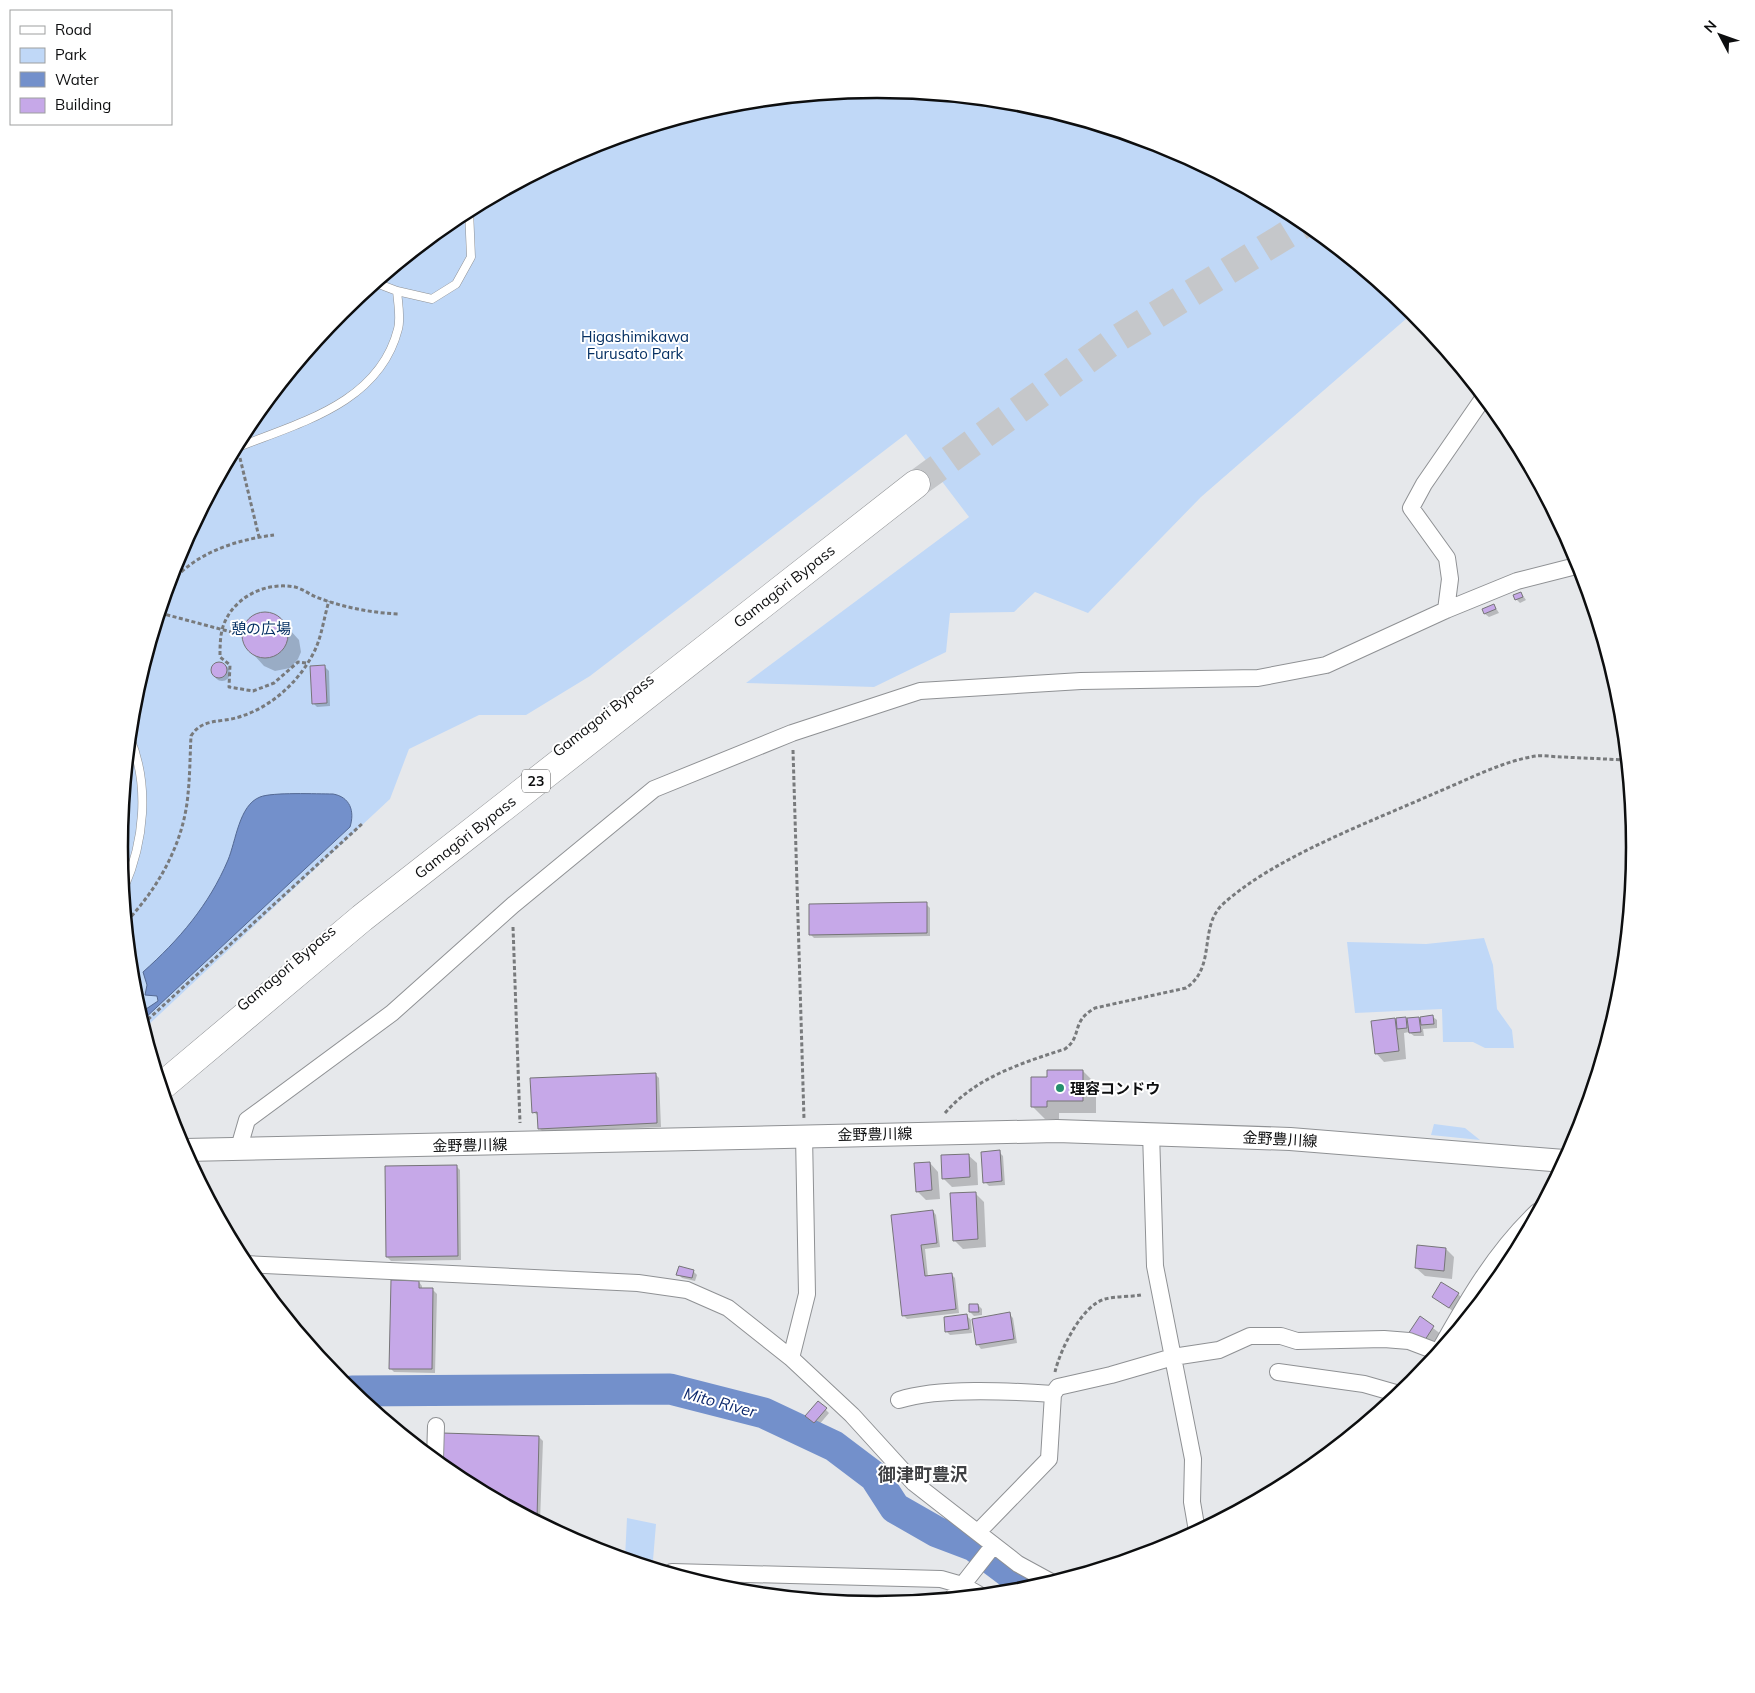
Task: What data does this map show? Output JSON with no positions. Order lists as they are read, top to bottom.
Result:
{
  "streets": {
    "highway": ["Gamagōri Bypass", "Gamagori Bypass", "23"],
    "main road": ["金野豊川線"]
  },
  "crossings": [
    ["Gamagōri Bypass", "Gamagori Bypass"]
  ],
  "districts": ["御津町豊沢"],
  "water": ["Mito River"],
  "parks": ["Higashimikawa Furusato Park", "憩の広場"],
  "places": ["理容コンドウ"],
  "legend": [
    "Road",
    "Park",
    "Water",
    "Building"
  ],
  "north": "top left"
}
